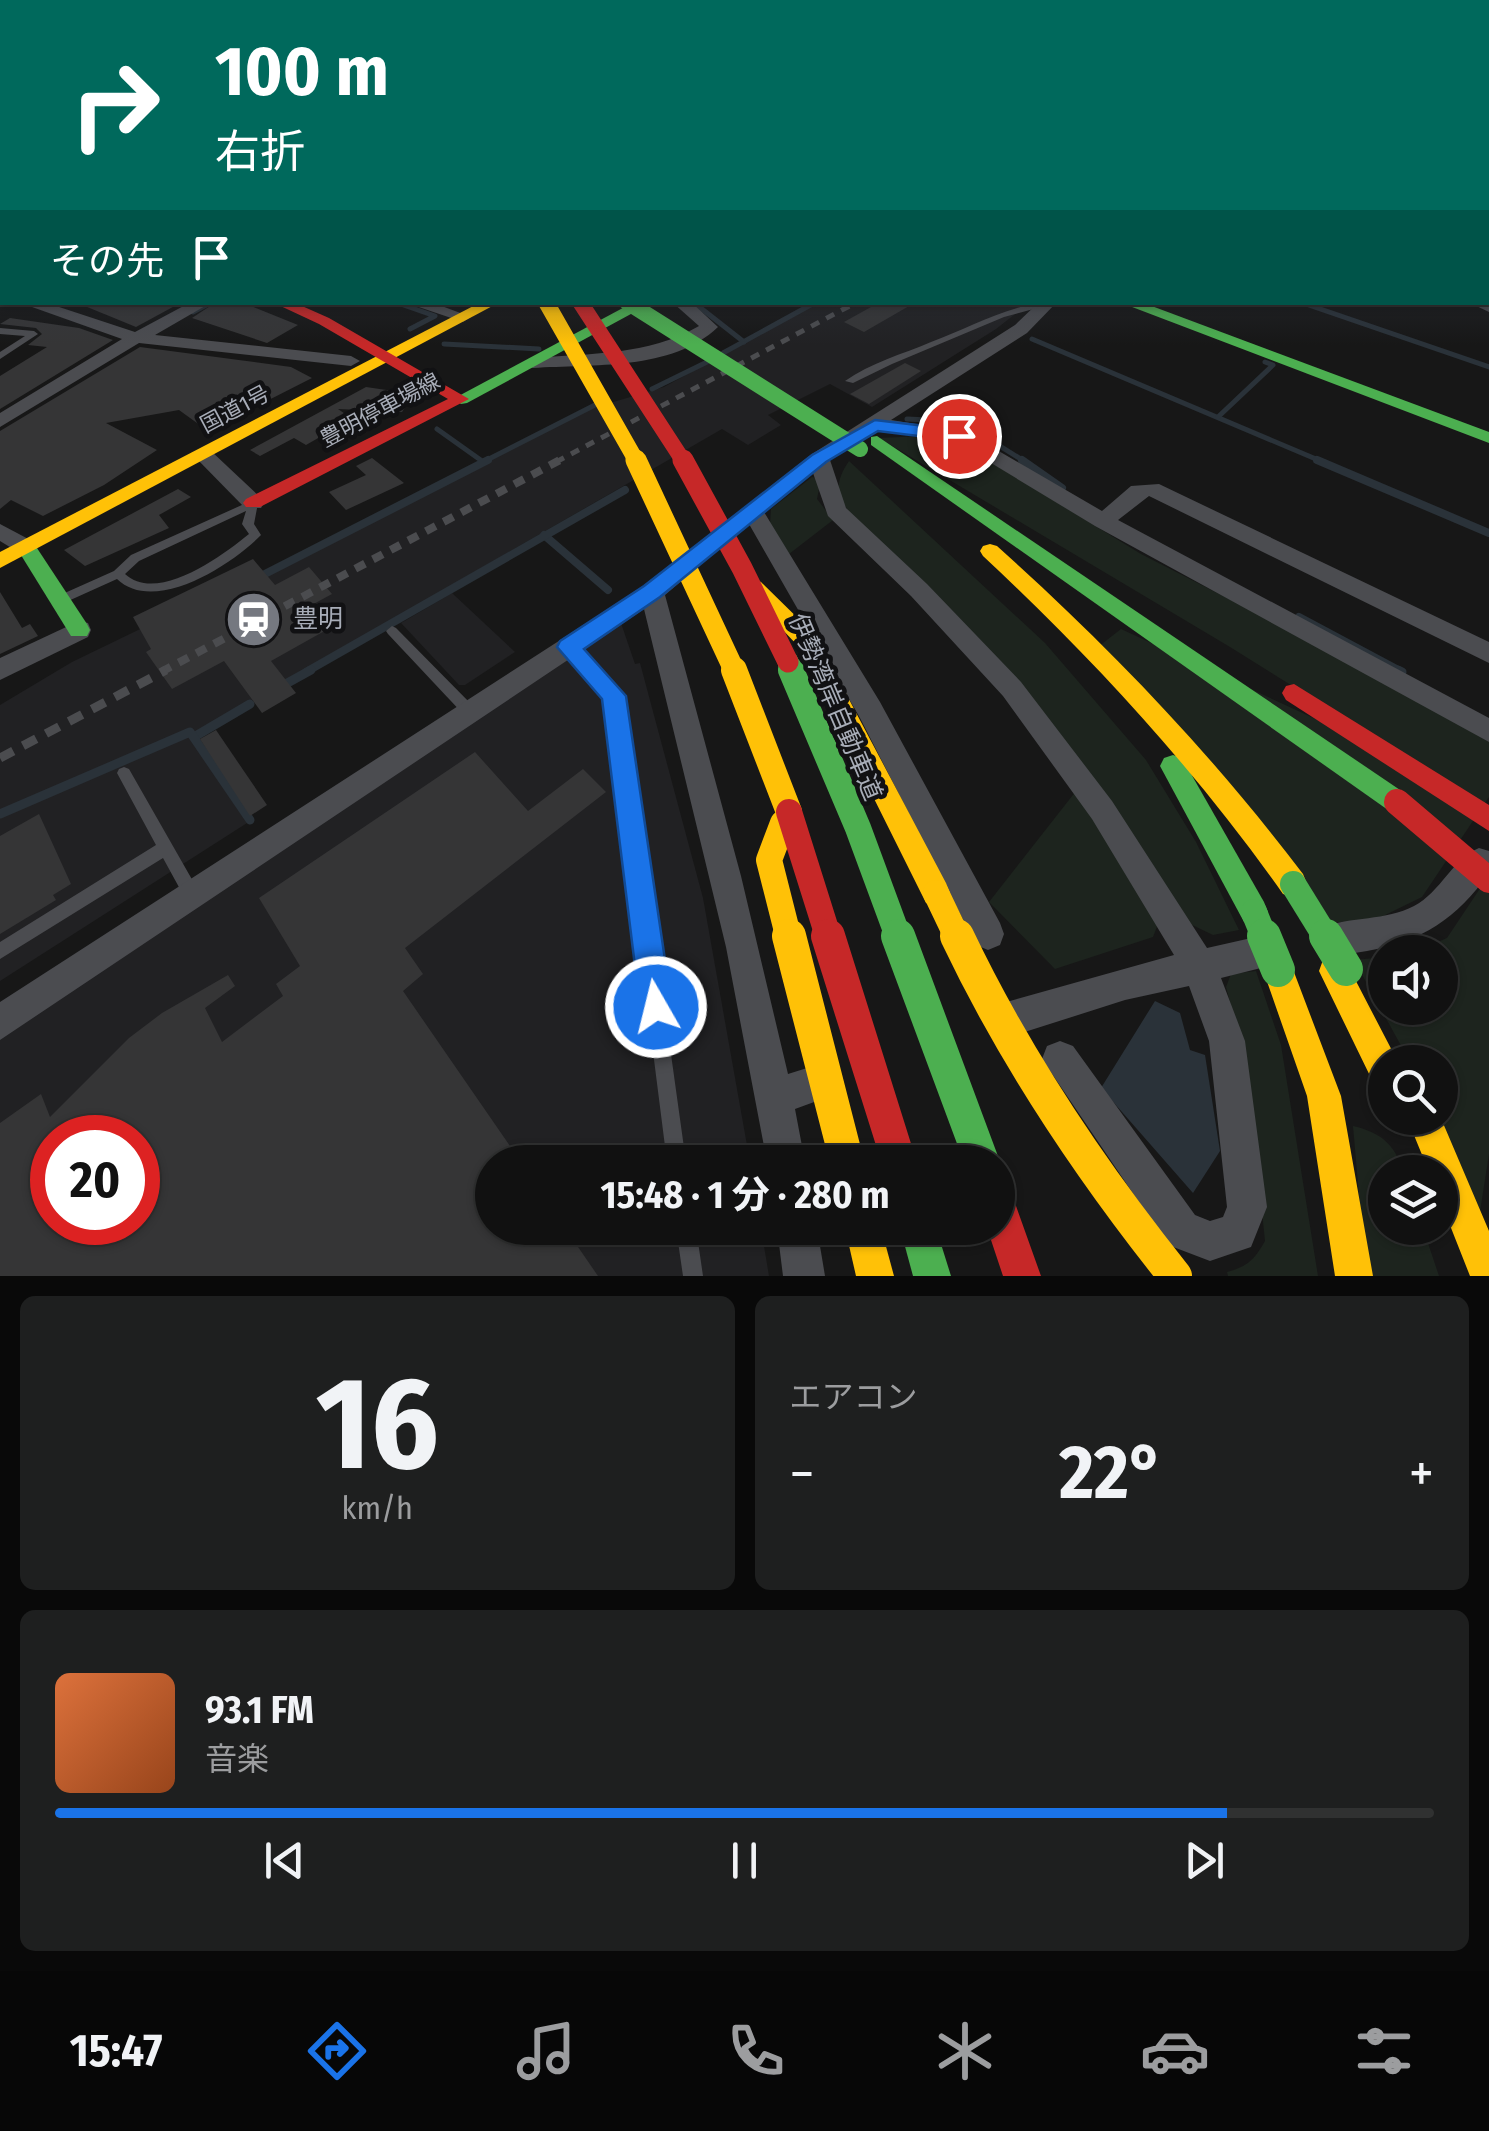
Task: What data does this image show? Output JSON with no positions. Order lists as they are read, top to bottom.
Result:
{
  "streets": {
    "main road": ["国道1号", "豊明停車場線", "伊勢湾岸自動車道"]
  },
  "crossings": [
    ["国道1号", "豊明停車場線"]
  ],
  "places": {
    "station": ["豊明"]
  },
  "page": {
    "turn": ["100 m", "右折"],
    "then": "その先",
    "limit": "20",
    "trip": "15:48 · 1 分 · 280 m",
    "tile": [
      ["16", "km/h"],
      "エアコン"
    ],
    "heat": ["−", "22°", "+"],
    "song": ["93.1 FM", "音楽"],
    "tabs": "15:47"
  }
}
